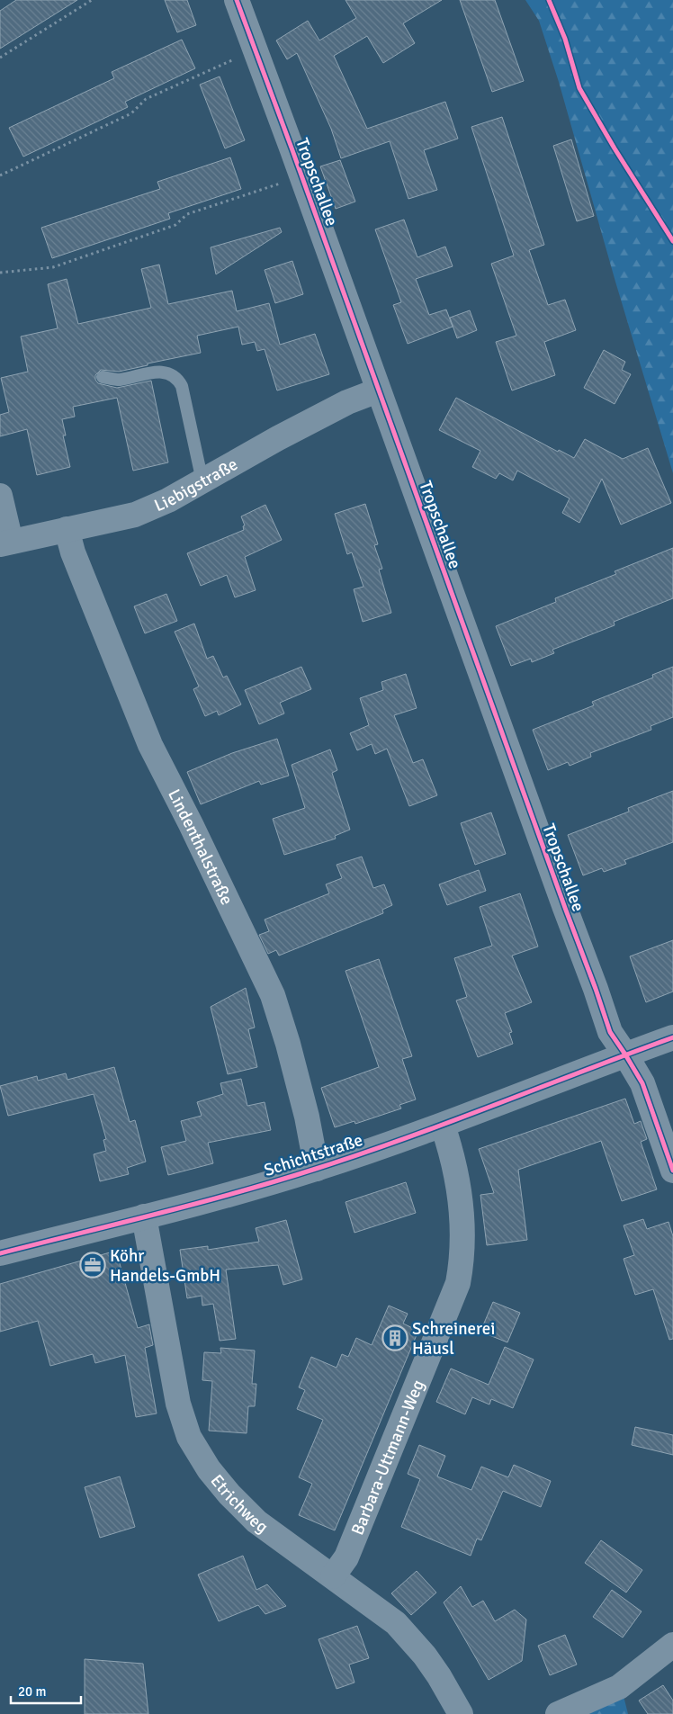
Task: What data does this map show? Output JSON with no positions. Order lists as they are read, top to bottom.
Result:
{
  "streets": {
    "street": [
      "Tropschallee",
      "Liebigstraße",
      "Lindenthalstraße",
      "Schichtstraße",
      "Barbara-Uttmann-Weg",
      "Etrichweg"
    ]
  },
  "crossings": [
    ["Tropschallee", "Liebigstraße"],
    ["Tropschallee", "Schichtstraße"],
    ["Liebigstraße", "Lindenthalstraße"],
    ["Lindenthalstraße", "Schichtstraße"],
    ["Schichtstraße", "Barbara-Uttmann-Weg"],
    ["Schichtstraße", "Etrichweg"],
    ["Barbara-Uttmann-Weg", "Etrichweg"]
  ],
  "places": {
    "office": ["Köhr Handels-GmbH"],
    "building": ["Schreinerei Häusl"]
  },
  "scale_bar": "20 m"
}
